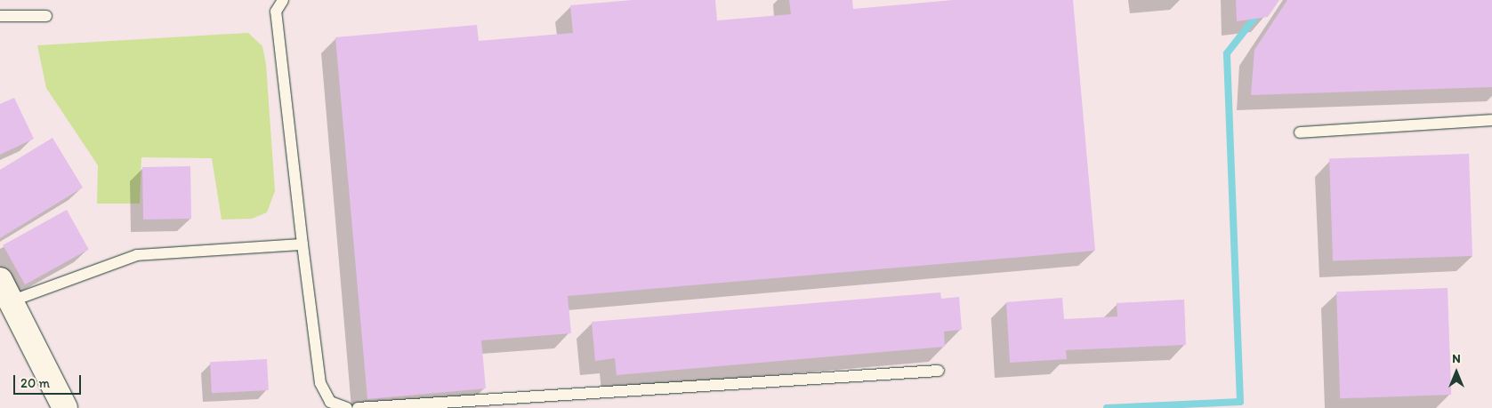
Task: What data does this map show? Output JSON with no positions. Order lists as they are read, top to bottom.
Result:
{
  "scale_bar": "20 m",
  "north": "top"
}
